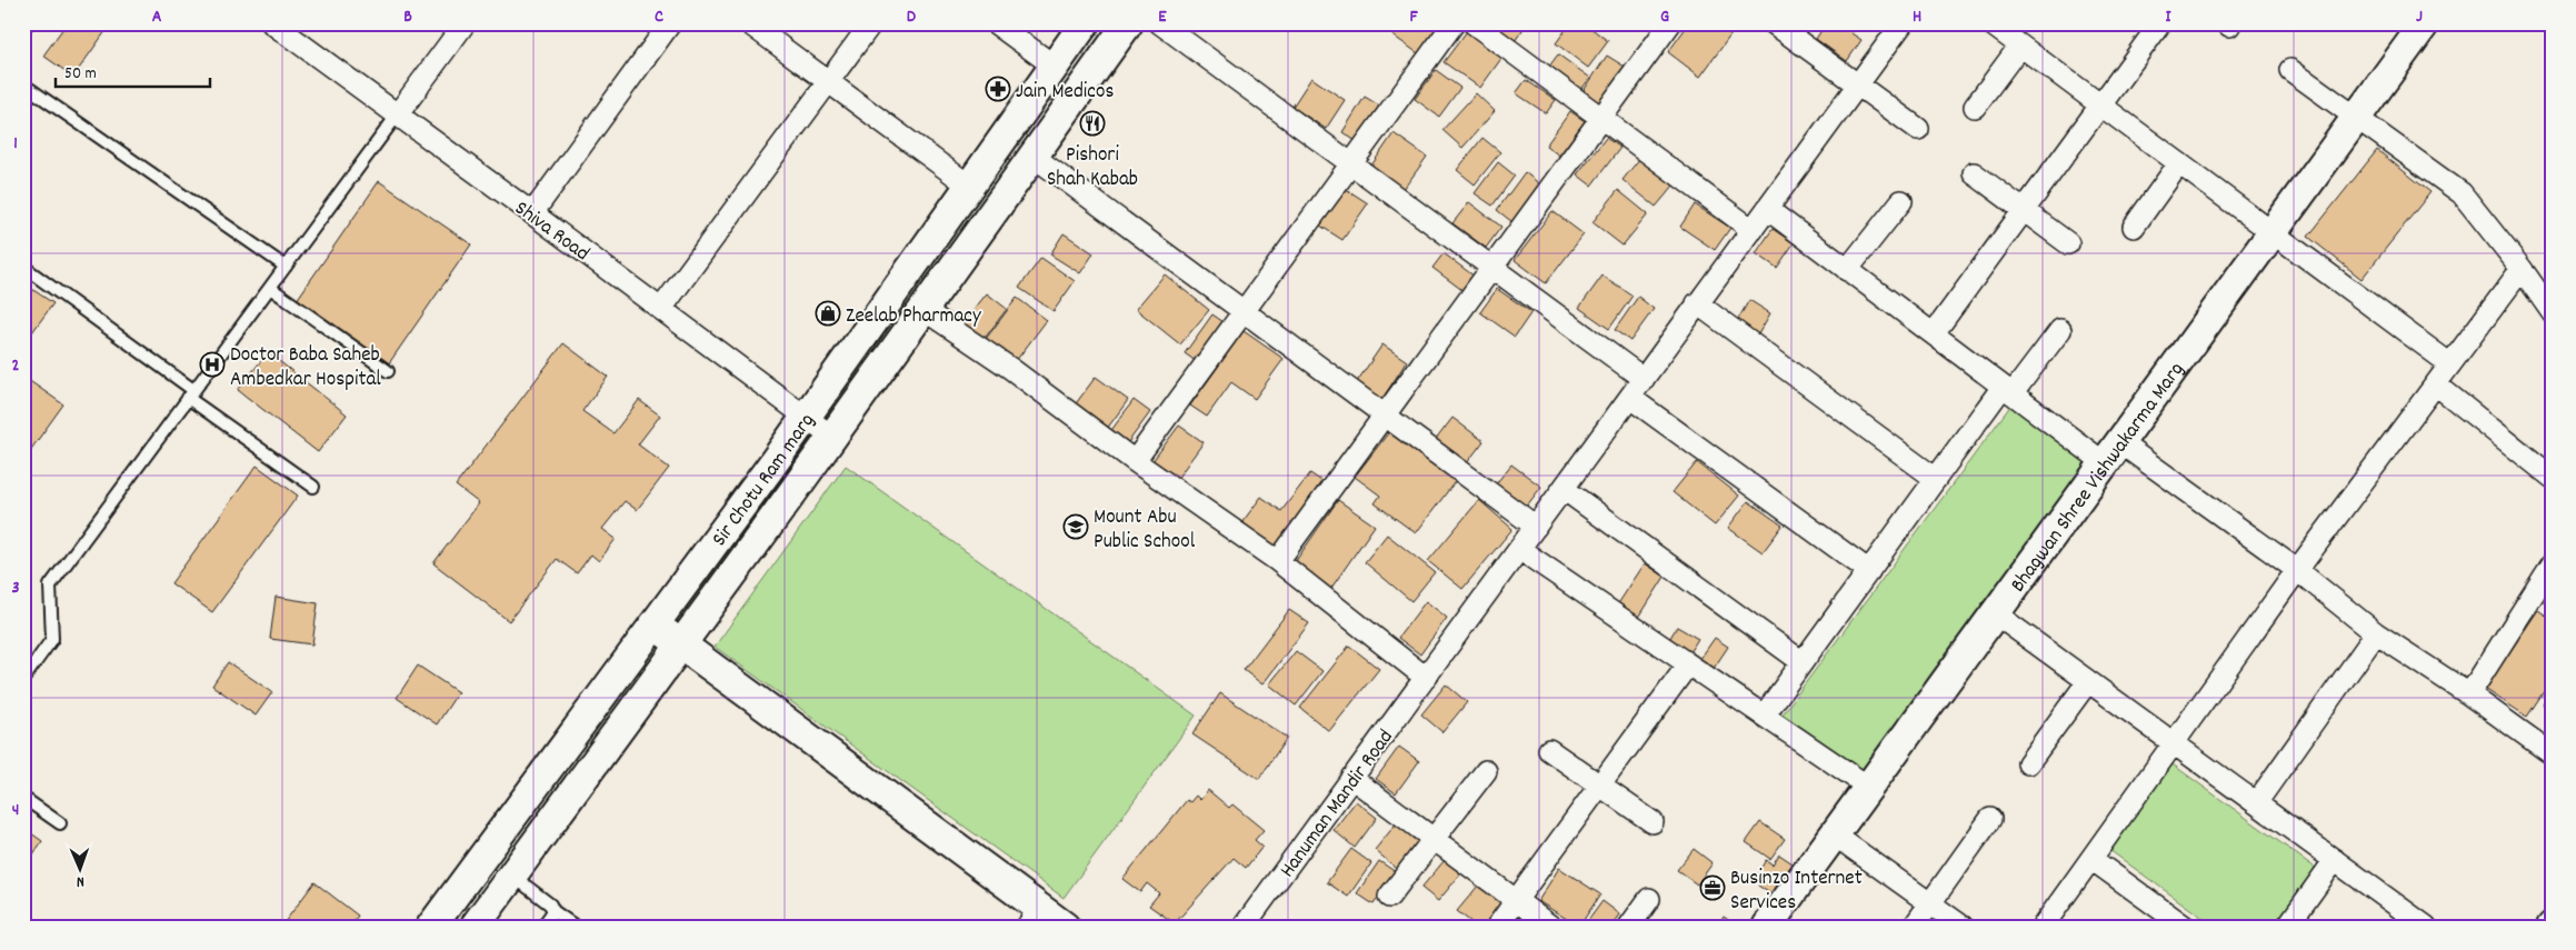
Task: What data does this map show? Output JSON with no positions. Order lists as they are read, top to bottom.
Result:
{
  "streets": {
    "street": [
      "Shiva Road",
      "Bhagwan Shree Vishwakarma Marg",
      "Sir Chotu Ram marg",
      "Hanuman Mandir Road"
    ]
  },
  "crossings": [
    ["Shiva Road", "Sir Chotu Ram marg"]
  ],
  "places": {
    "pharmacy": ["Jain Medicos"],
    "restaurant": ["Pishori Shah Kabab"],
    "shop": ["Zeelab Pharmacy"],
    "hospital": ["Doctor Baba Saheb Ambedkar Hospital"],
    "school or university": ["Mount Abu Public School"],
    "office": ["Businzo Internet Services"]
  },
  "scale_bar": "50 m",
  "north": "bottom",
  "grid": {
    "columns": [
      "A",
      "B",
      "C",
      "D",
      "E",
      "F",
      "G",
      "H",
      "I",
      "J"
    ],
    "rows": [
      "1",
      "2",
      "3",
      "4"
    ]
  }
}
